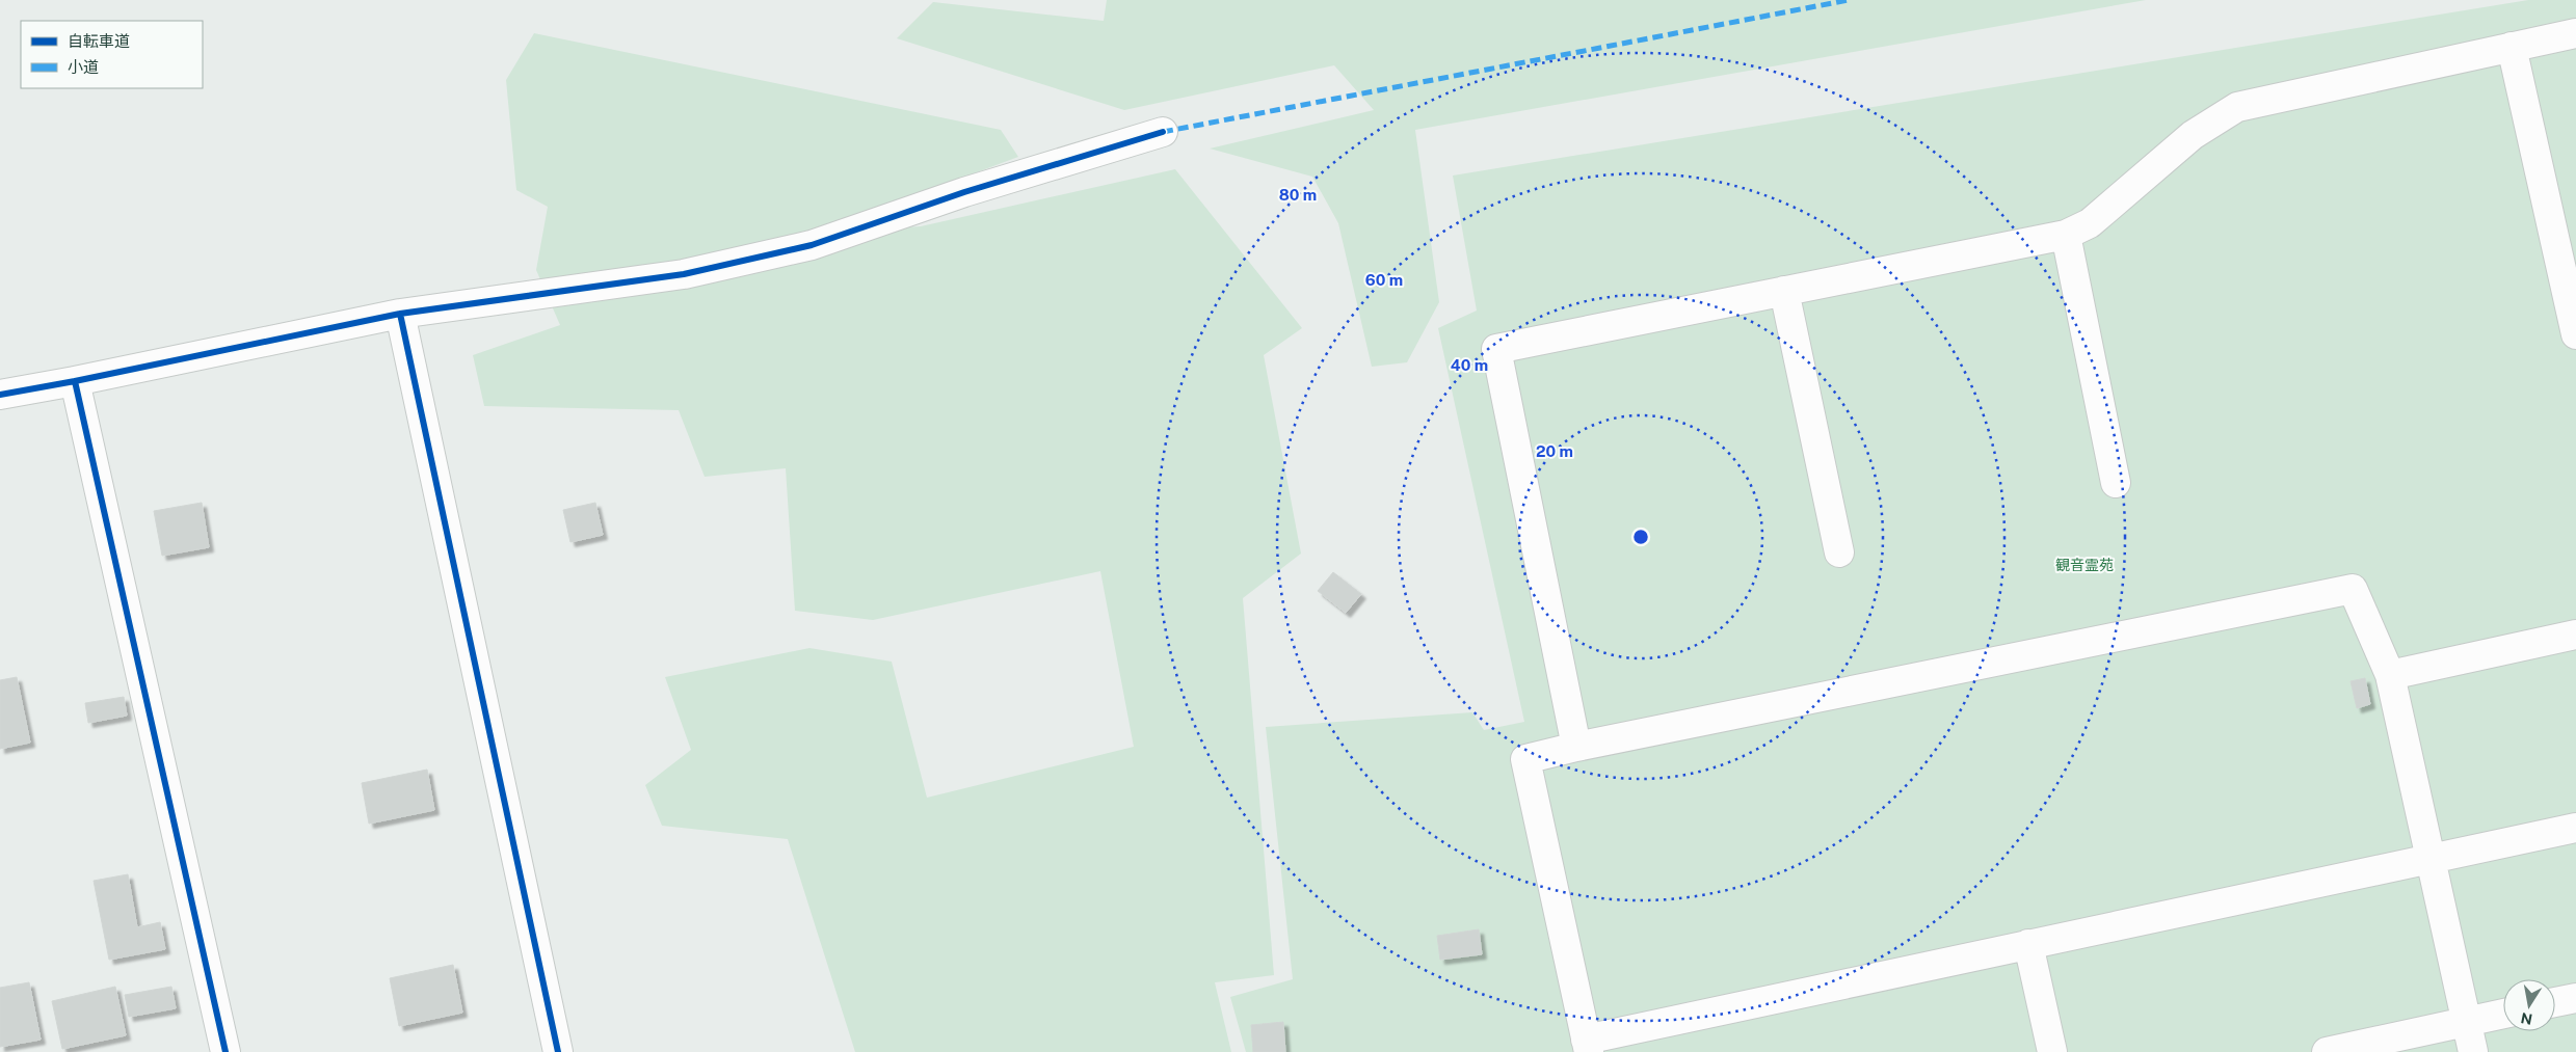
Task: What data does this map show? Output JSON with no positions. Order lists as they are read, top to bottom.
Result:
{
  "parks": ["観音霊苑"],
  "legend": ["自転車道", "小道"],
  "north": "bottom",
  "rings": [
    "80 m",
    "60 m",
    "40 m",
    "20 m"
  ]
}
